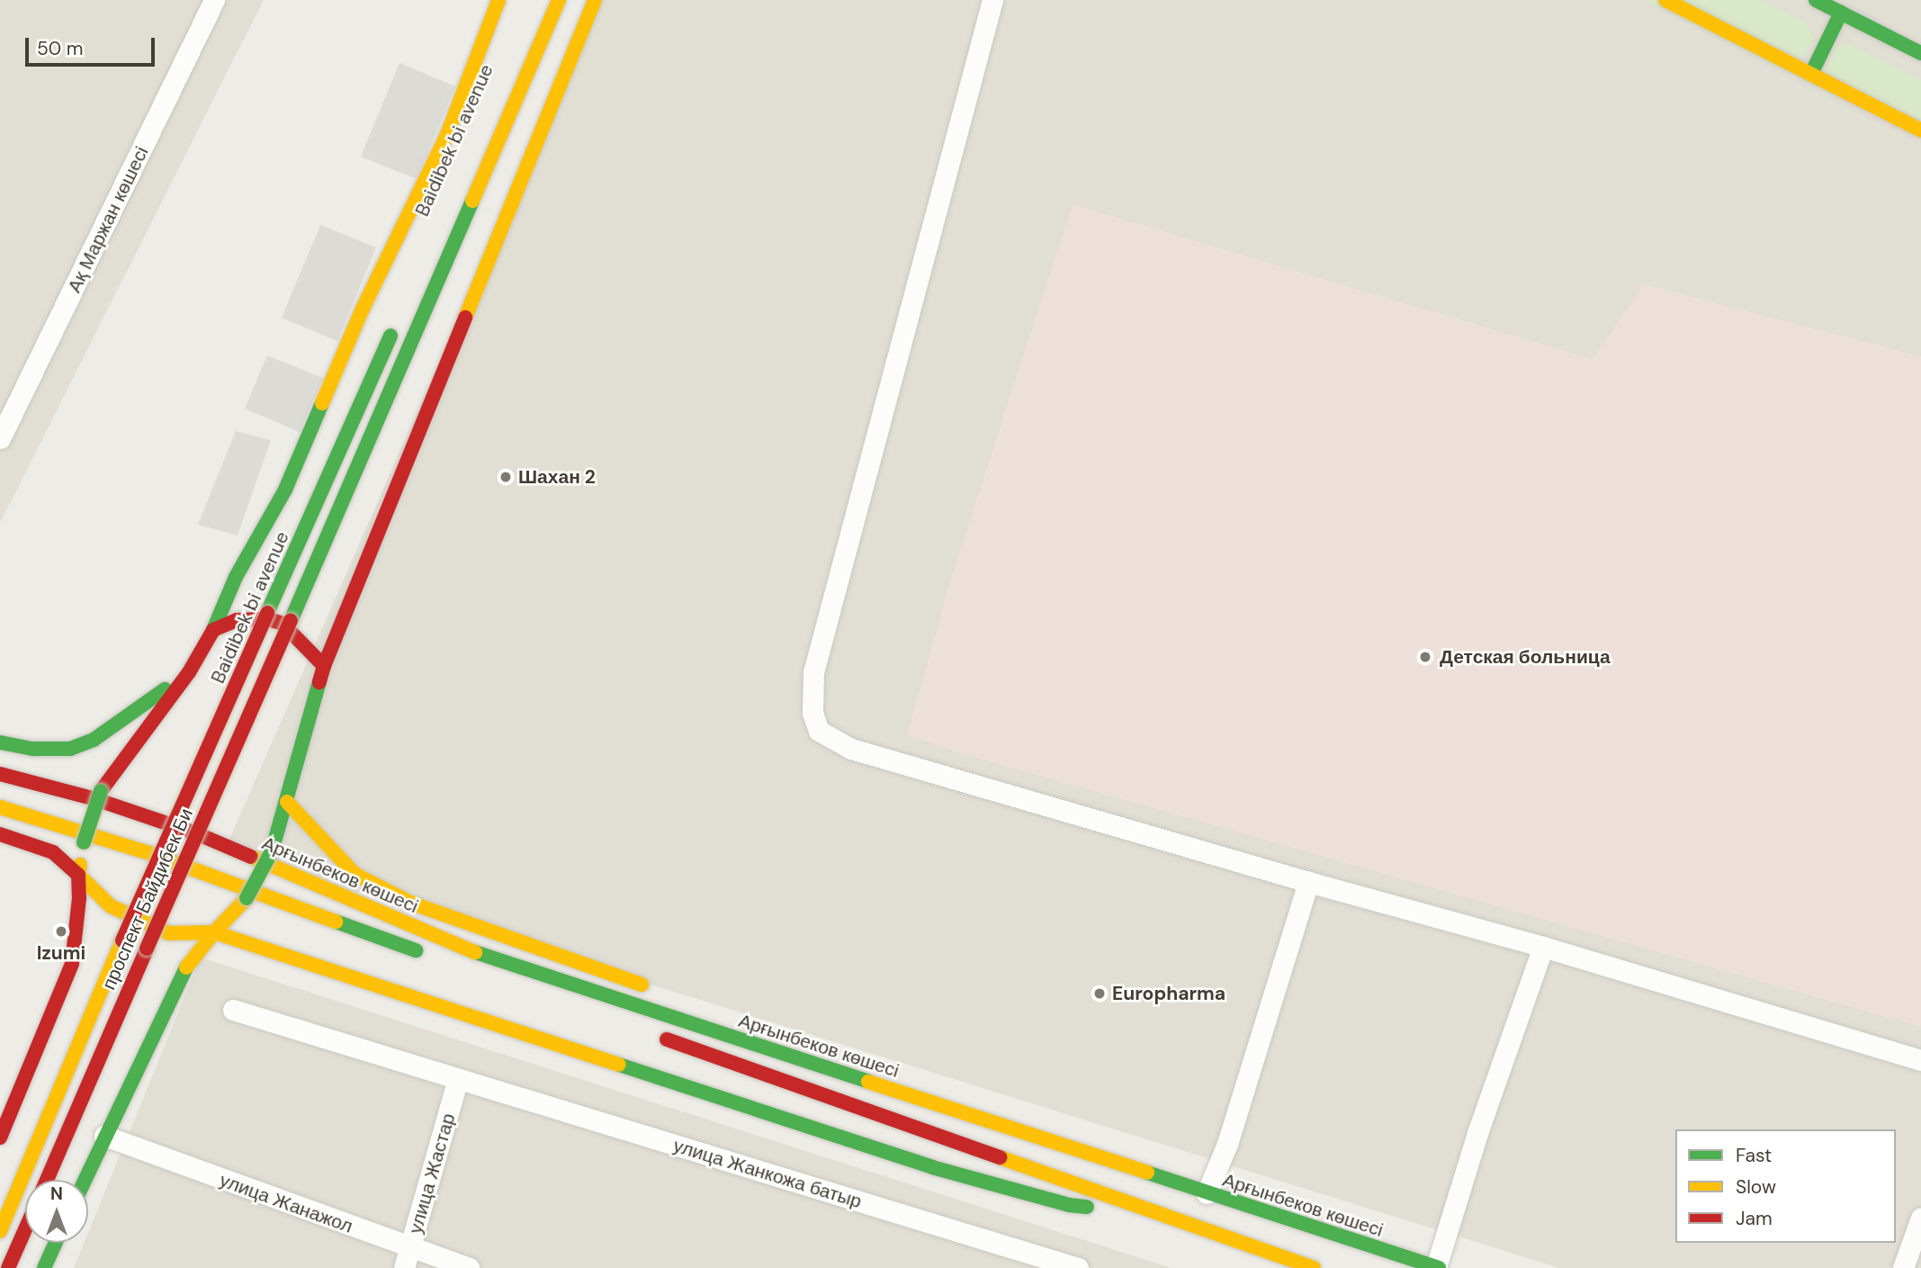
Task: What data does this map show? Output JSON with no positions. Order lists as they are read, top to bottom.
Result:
{
  "streets": {
    "main road": ["Baidibek bi avenue", "Арғынбеков көшесі", "проспект Байдибек Би"],
    "street": [
      "Ақ Маржан көшесі",
      "улица Жастар",
      "улица Жанкожа батыр",
      "улица Жанажол"
    ]
  },
  "crossings": [
    ["улица Жастар", "улица Жанкожа батыр"],
    ["улица Жастар", "улица Жанажол"]
  ],
  "places": [
    "Шахан 2",
    "Детская больница",
    "Izumi",
    "Europharma"
  ],
  "legend": ["Fast", "Slow", "Jam"],
  "scale_bar": "50 m",
  "north": "top"
}
